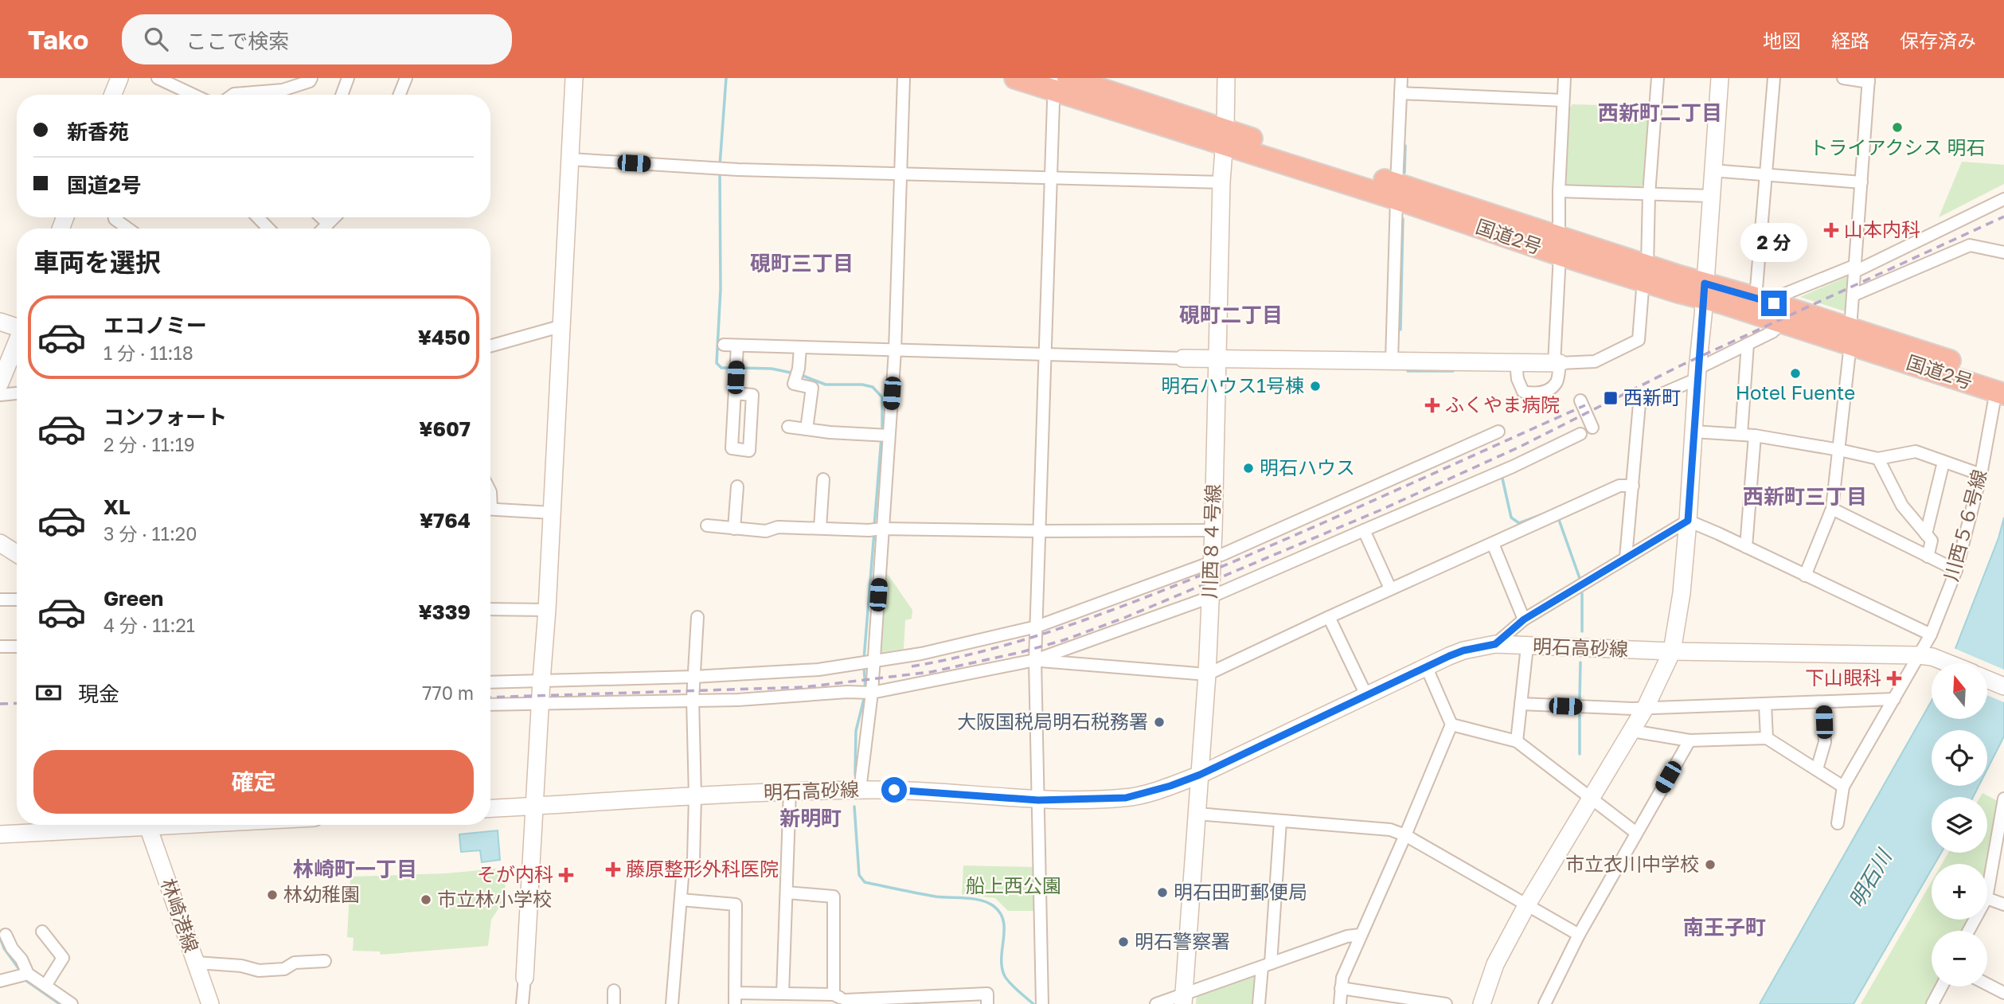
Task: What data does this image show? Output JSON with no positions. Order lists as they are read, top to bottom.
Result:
{
  "streets": {
    "highway": ["国道2号"],
    "street": [
      "川西５６号線",
      "川西８４号線",
      "明石高砂線",
      "林崎港線"
    ]
  },
  "crossings": [
    ["国道2号", "川西５６号線"],
    ["国道2号", "川西８４号線"],
    ["川西５６号線", "明石高砂線"],
    ["川西８４号線", "明石高砂線"]
  ],
  "districts": [
    "西新町二丁目",
    "硯町三丁目",
    "硯町二丁目",
    "西新町三丁目",
    "新明町",
    "林崎町一丁目",
    "南王子町"
  ],
  "water": ["明石川"],
  "parks": ["船上西公園"],
  "places": {
    "other": [
      "トライアクシス 明石",
      "Hotel Fuente",
      "明石ハウス1号棟",
      "明石ハウス",
      "大阪国税局明石税務署",
      "市立衣川中学校",
      "明石田町郵便局",
      "林幼稚園",
      "市立林小学校",
      "明石警察署"
    ],
    "health": [
      "山本内科",
      "ふくやま病院",
      "下山眼科",
      "藤原整形外科医院",
      "そが内科"
    ],
    "transit": ["西新町"]
  },
  "north": "top",
  "page": {
    "header": "Tako",
    "search": "ここで検索",
    "nav": ["地図", "経路", "保存済み"],
    "banner": ["新香苑", "国道2号"],
    "bubble": "2 分",
    "heading": "車両を選択",
    "list": [
      {
        "name": "エコノミー",
        "note": "1 分 · 11:18",
        "value": "¥450"
      },
      {
        "name": "コンフォート",
        "note": "2 分 · 11:19",
        "value": "¥607"
      },
      {
        "name": "XL",
        "note": "3 分 · 11:20",
        "value": "¥764"
      },
      {
        "name": "Green",
        "note": "4 分 · 11:21",
        "value": "¥339"
      }
    ],
    "pay": ["現金", "770 m"],
    "map_buttons": ["+", "−"],
    "buttons": "確定"
  }
}
